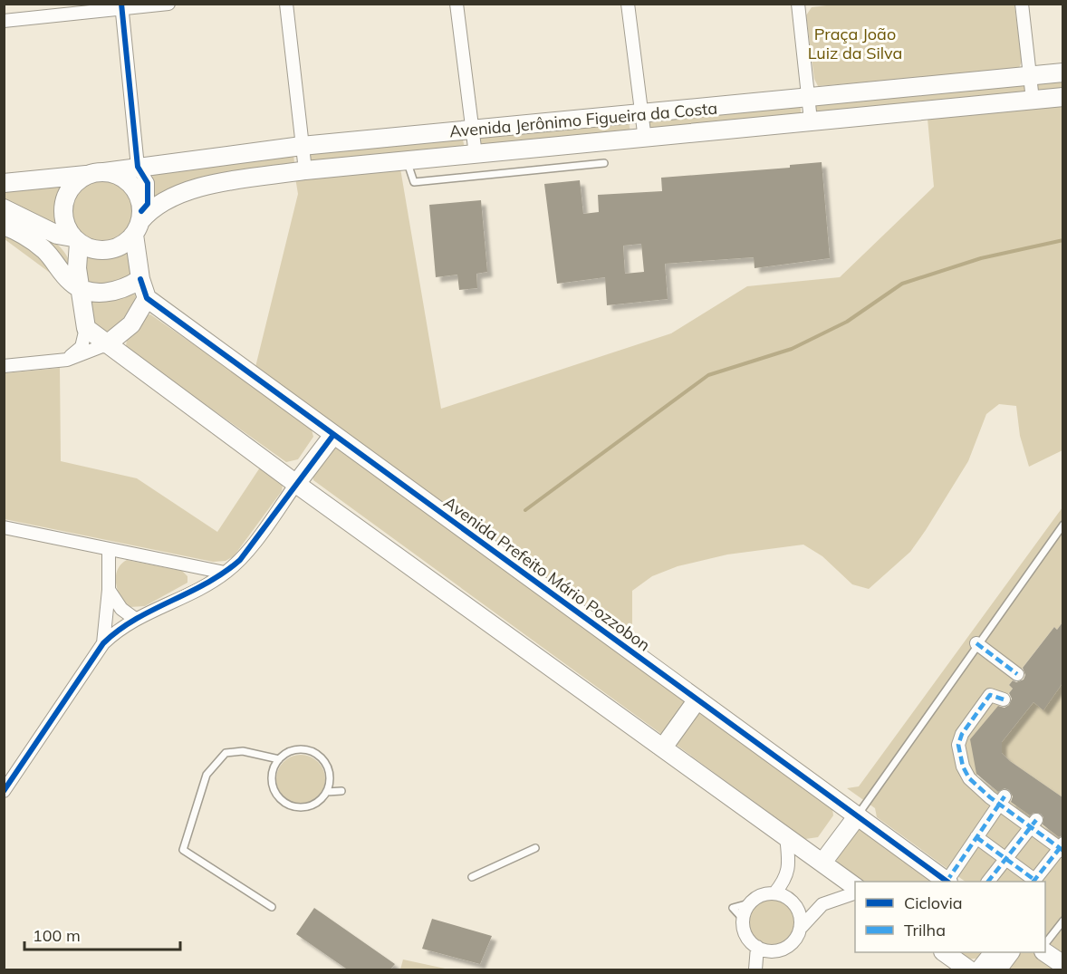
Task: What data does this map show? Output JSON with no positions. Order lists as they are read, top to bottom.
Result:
{
  "streets": {
    "main road": ["Avenida Jerônimo Figueira da Costa", "Avenida Prefeito Mário Pozzobon"]
  },
  "parks": ["Praça João Luiz da Silva"],
  "legend": ["Ciclovia", "Trilha"],
  "scale_bar": "100 m"
}
